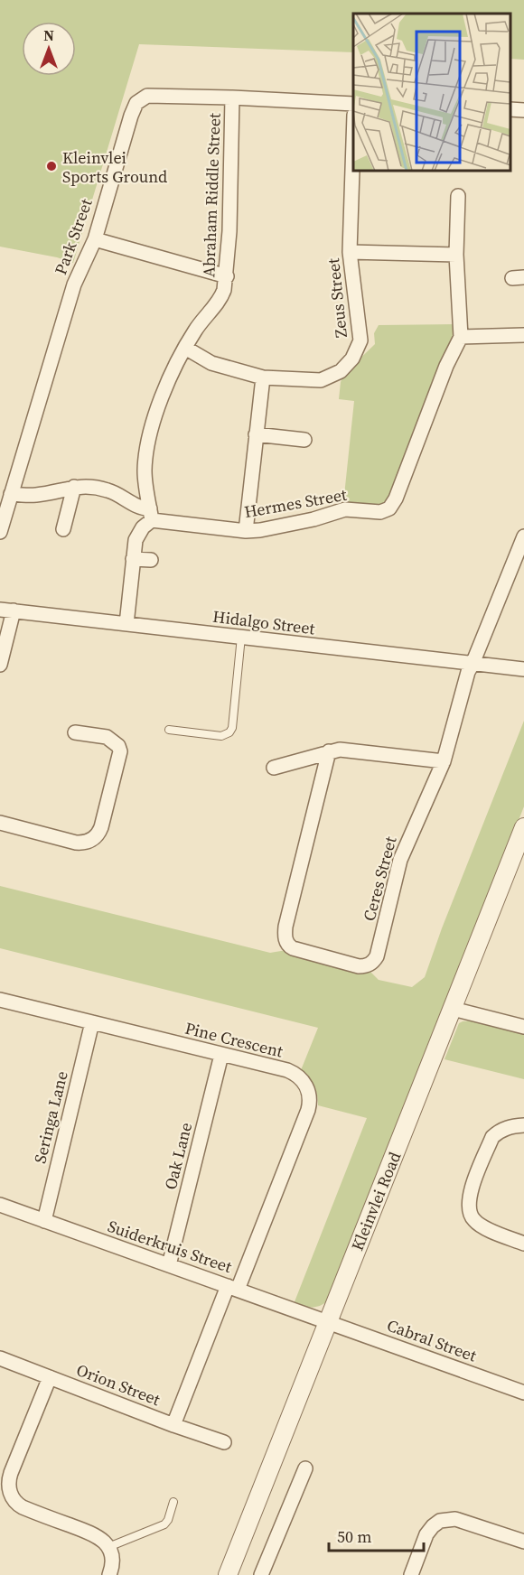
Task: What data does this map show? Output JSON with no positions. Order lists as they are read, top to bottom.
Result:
{
  "streets": {
    "street": [
      "Abraham Riddle Street",
      "Park Street",
      "Zeus Street",
      "Hermes Street",
      "Hidalgo Street",
      "Ceres Street",
      "Pine Crescent",
      "Seringa Lane",
      "Oak Lane",
      "Kleinvlei Road",
      "Suiderkruis Street",
      "Cabral Street",
      "Orion Street"
    ]
  },
  "crossings": [
    ["Abraham Riddle Street", "Park Street"],
    ["Abraham Riddle Street", "Zeus Street"],
    ["Abraham Riddle Street", "Hermes Street"],
    ["Park Street", "Hermes Street"],
    ["Hidalgo Street", "Ceres Street"],
    ["Pine Crescent", "Seringa Lane"],
    ["Pine Crescent", "Oak Lane"],
    ["Pine Crescent", "Suiderkruis Street"],
    ["Seringa Lane", "Suiderkruis Street"],
    ["Oak Lane", "Suiderkruis Street"],
    ["Kleinvlei Road", "Suiderkruis Street"],
    ["Kleinvlei Road", "Cabral Street"],
    ["Suiderkruis Street", "Cabral Street"]
  ],
  "places": ["Kleinvlei Sports Ground"],
  "scale_bar": "50 m",
  "north": "top"
}
